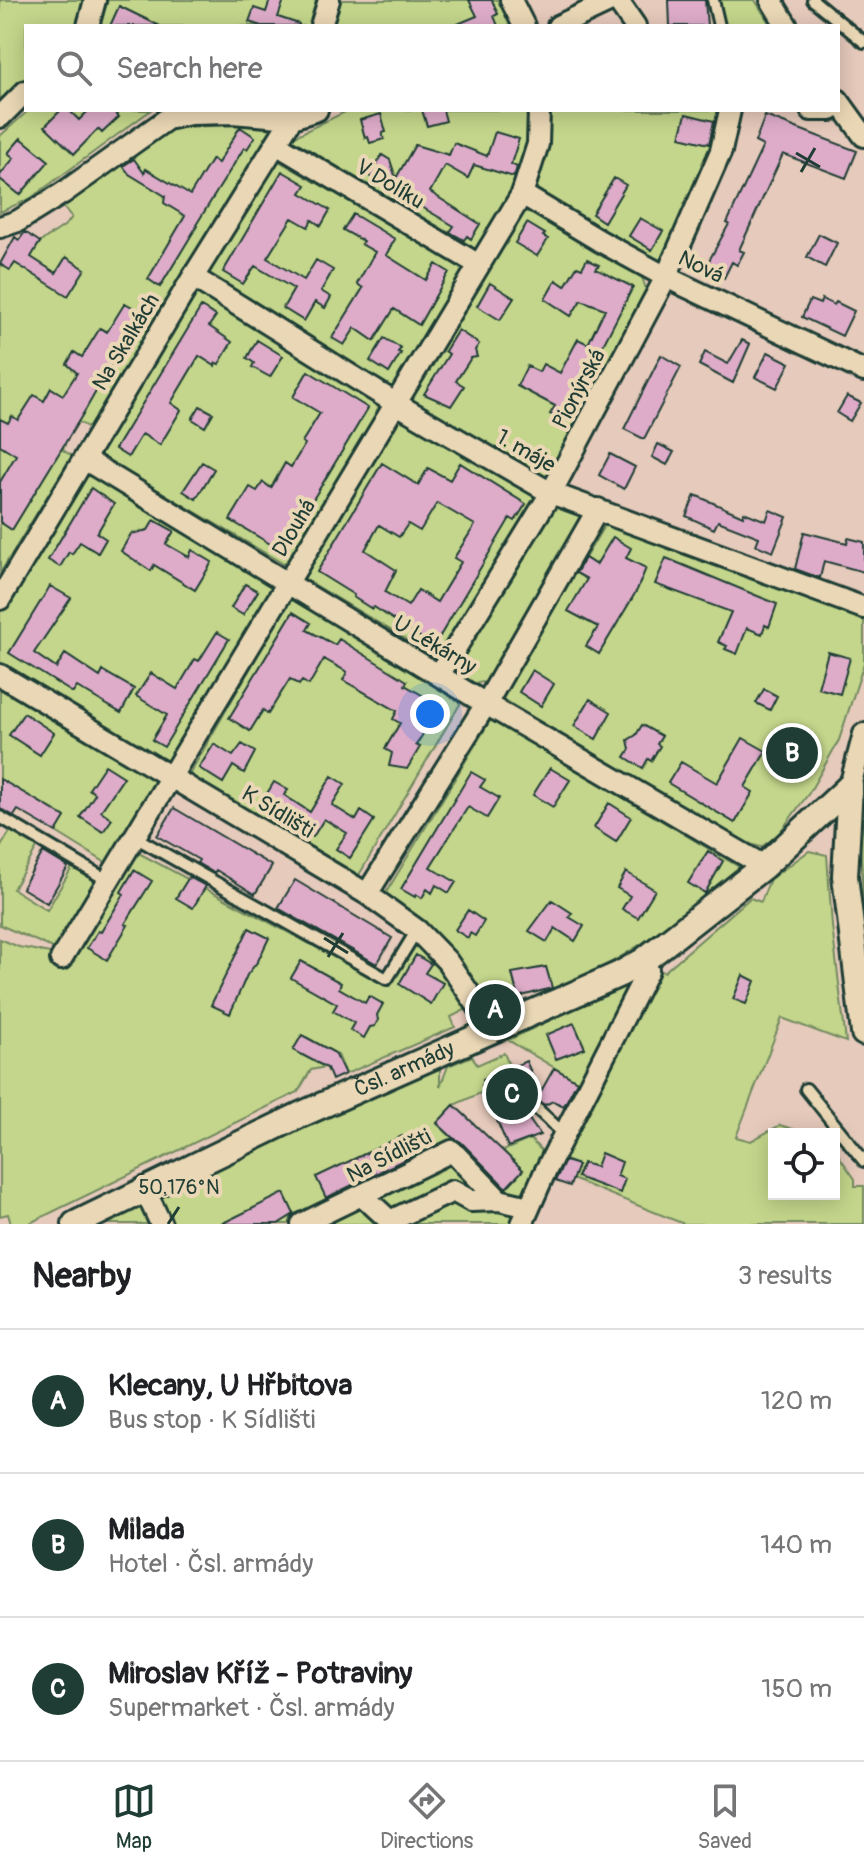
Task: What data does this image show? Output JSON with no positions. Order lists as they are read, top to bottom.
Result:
{
  "streets": {
    "street": [
      "V Dolíku",
      "Nová",
      "Na Skalkách",
      "Pionýrská",
      "1. máje",
      "Dlouhá",
      "U Lékárny",
      "K Sídlišti",
      "Čsl. armády",
      "Na Sídlišti"
    ]
  },
  "crossings": [
    ["V Dolíku", "Na Skalkách"],
    ["V Dolíku", "Dlouhá"],
    ["Nová", "Pionýrská"],
    ["Nová", "Dlouhá"],
    ["Na Skalkách", "1. máje"],
    ["Na Skalkách", "U Lékárny"],
    ["Pionýrská", "1. máje"],
    ["Pionýrská", "U Lékárny"],
    ["1. máje", "Dlouhá"],
    ["Dlouhá", "U Lékárny"],
    ["Dlouhá", "K Sídlišti"],
    ["U Lékárny", "Čsl. armády"],
    ["K Sídlišti", "Čsl. armády"]
  ],
  "page": {
    "search": "Search here",
    "pins": ["B", "A", "C"],
    "heading": ["Nearby", "3 results"],
    "list": [
      {
        "mark": "A",
        "name": "Klecany, U Hřbitova",
        "note": "Bus stop · K Sídlišti",
        "value": "120 m"
      },
      {
        "mark": "B",
        "name": "Milada",
        "note": "Hotel · Čsl. armády",
        "value": "140 m"
      },
      {
        "mark": "C",
        "name": "Miroslav Kříž - Potraviny",
        "note": "Supermarket · Čsl. armády",
        "value": "150 m"
      }
    ],
    "nav": ["Map", "Directions", "Saved"]
  },
  "coordinates": ["50.176°N"]
}
